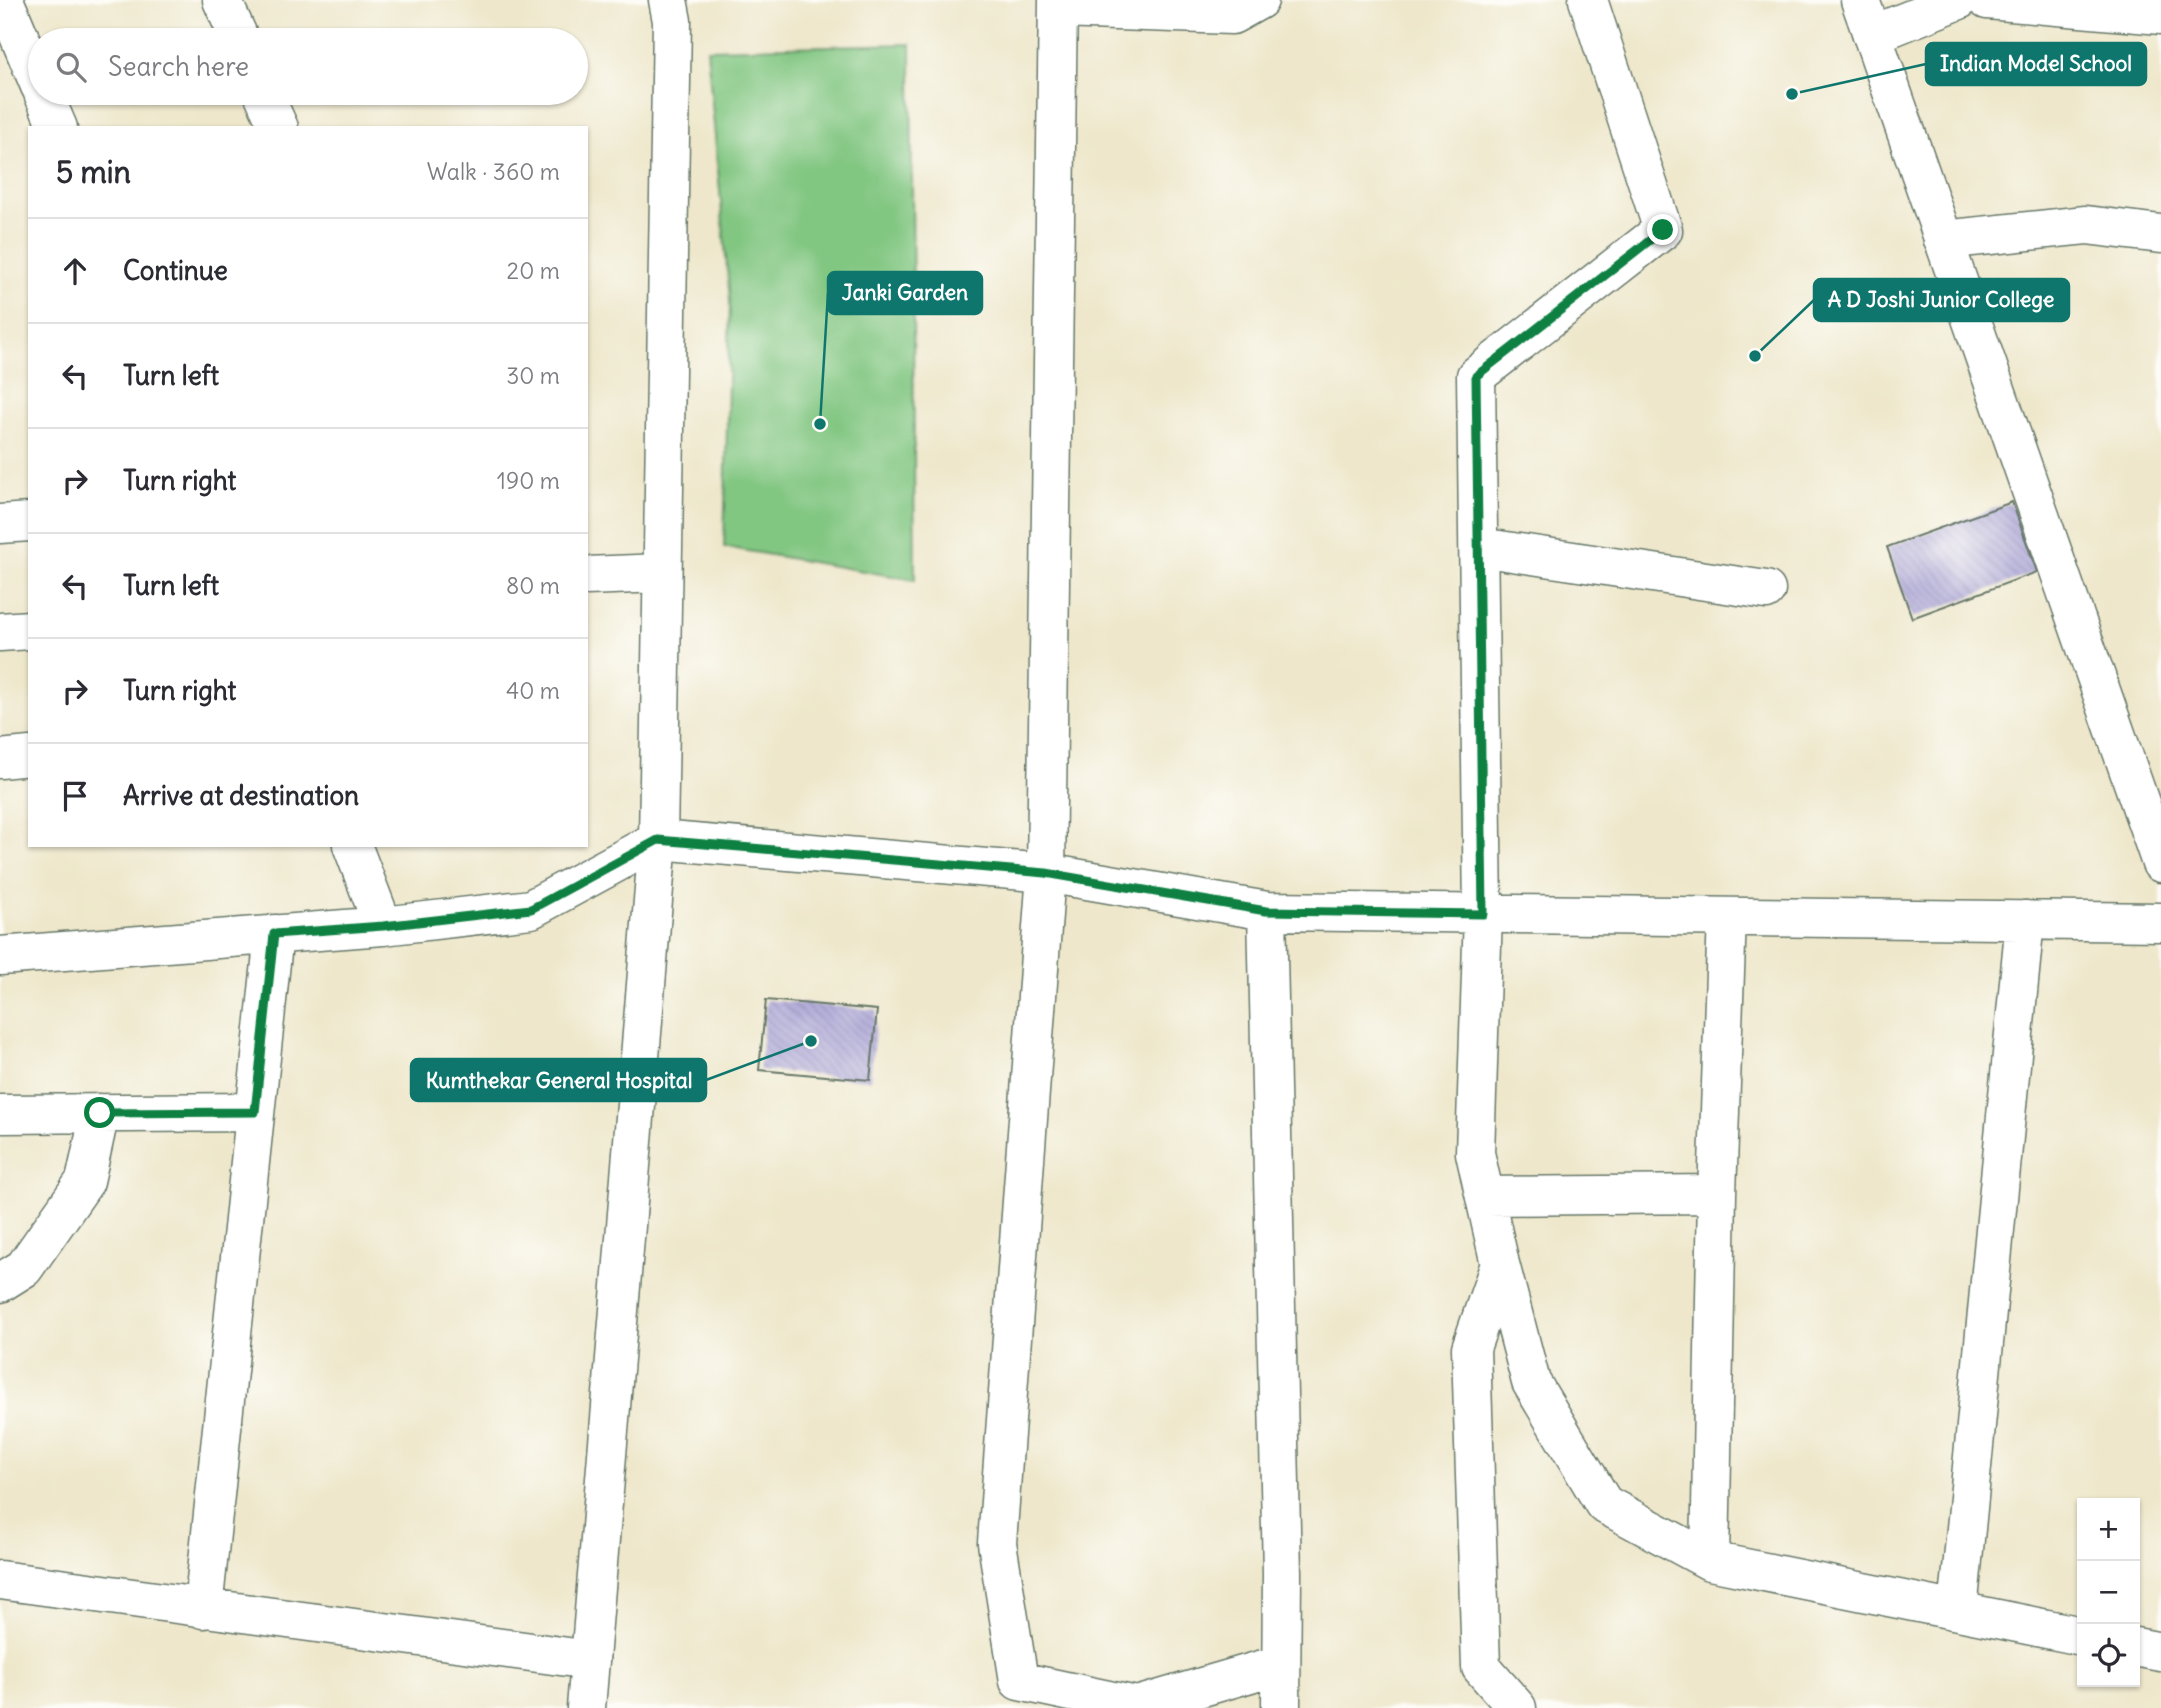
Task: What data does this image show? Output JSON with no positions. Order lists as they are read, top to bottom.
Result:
{
  "places": [
    "Indian Model School",
    "A D Joshi Junior College",
    "Janki Garden",
    "Kumthekar General Hospital"
  ],
  "page": {
    "search": "Search here",
    "heading": ["5 min", "Walk · 360 m"],
    "list": [
      ["Continue", "20 m"],
      ["Turn left", "30 m"],
      ["Turn right", "190 m"],
      ["Turn left", "80 m"],
      ["Turn right", "40 m"],
      "Arrive at destination"
    ],
    "map_buttons": ["+", "−"]
  }
}
